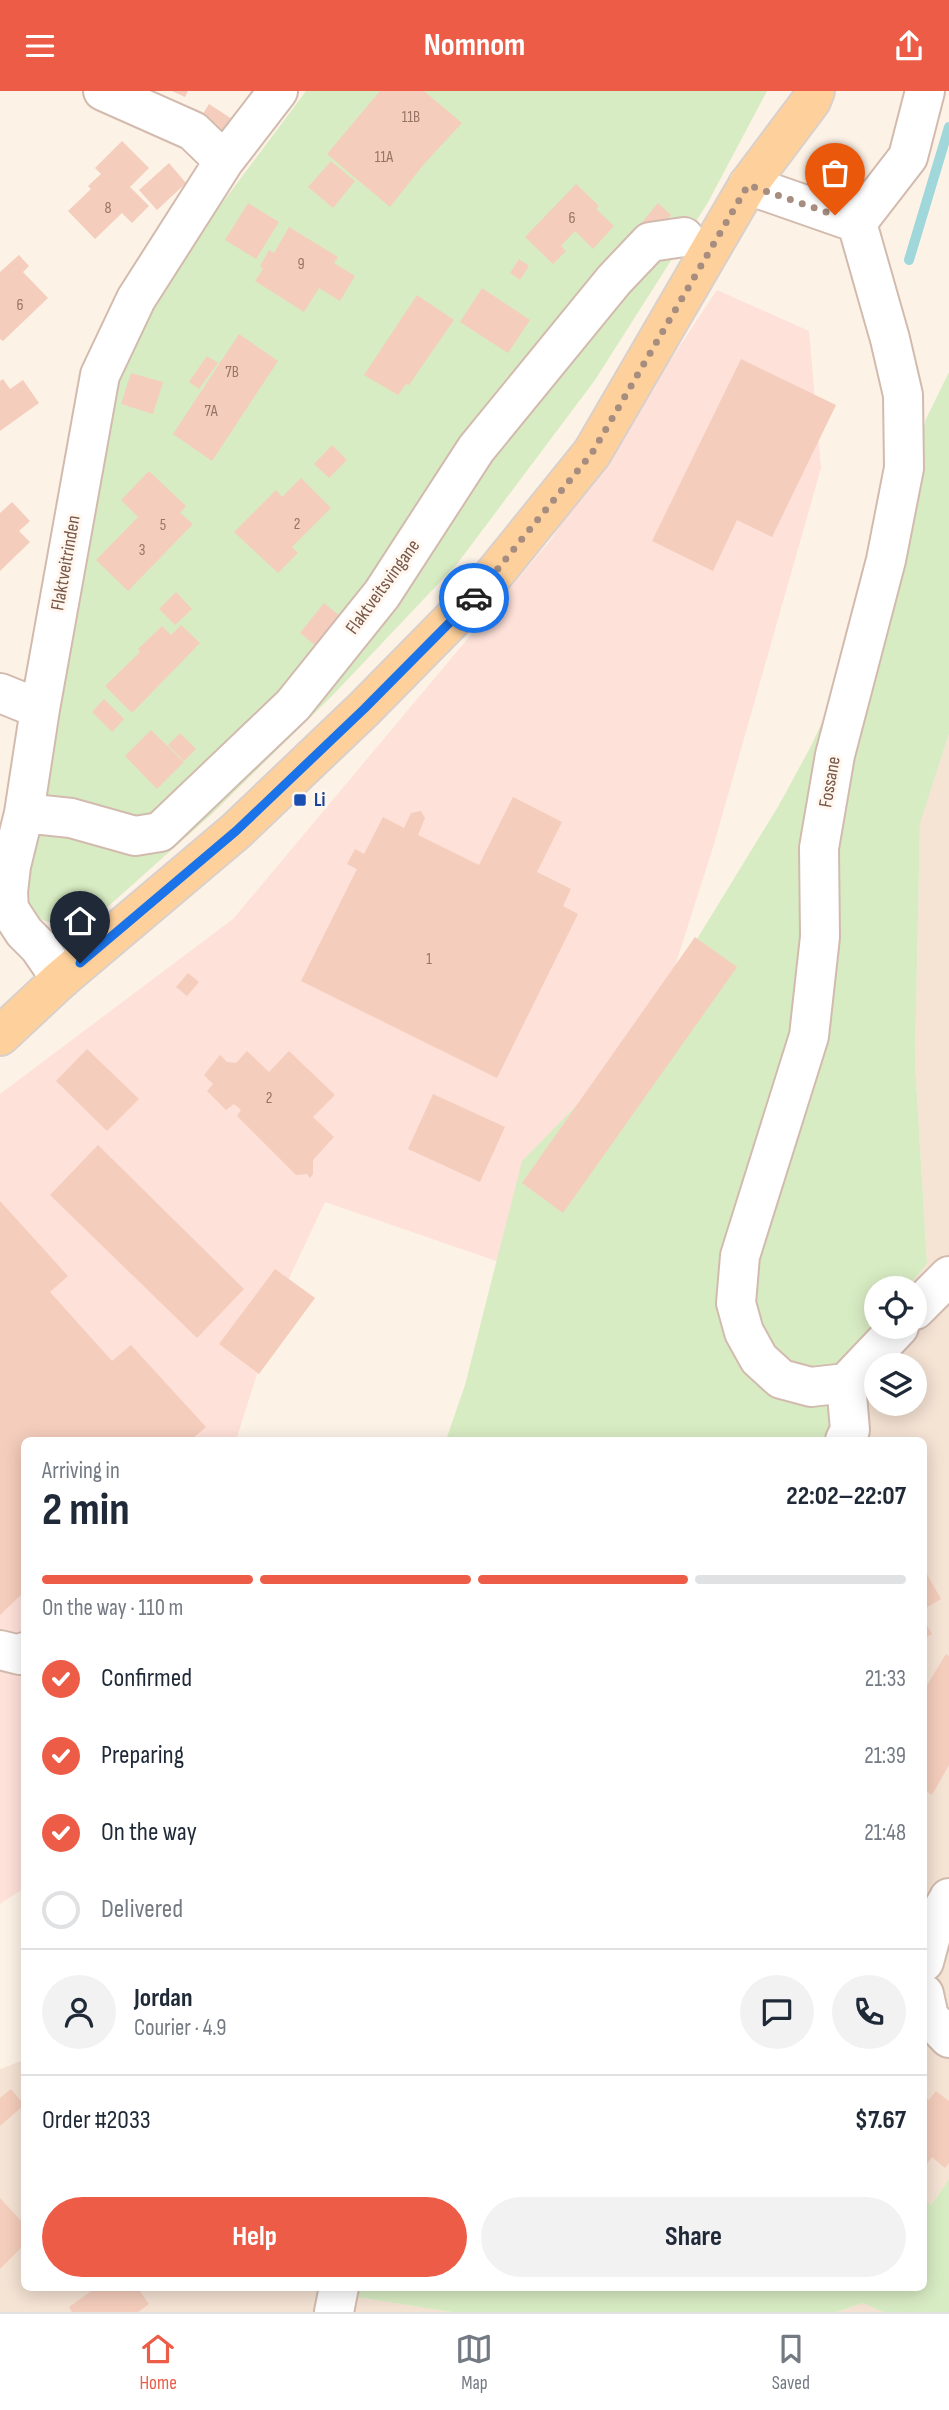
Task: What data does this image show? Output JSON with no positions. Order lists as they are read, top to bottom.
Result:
{
  "streets": {
    "street": ["Flaktveitrinden", "Flaktveitsvingane", "Fossane"]
  },
  "crossings": [
    ["Flaktveitrinden", "Flaktveitsvingane"]
  ],
  "places": {
    "transit": ["Li"]
  },
  "house_numbers": [
    "11B",
    "11A",
    "8",
    "6",
    "9",
    "6",
    "7B",
    "7A",
    "2",
    "5",
    "3",
    "1",
    "2"
  ],
  "page": {
    "header": "Nomnom",
    "heading": ["2 min", "Arriving in", "22:02–22:07"],
    "panel": [
      "Jordan",
      "Courier · 4.9",
      "Order #2033",
      "$7.67"
    ],
    "bar": "On the way · 110 m",
    "list": [
      ["Confirmed", "21:33"],
      ["Preparing", "21:39"],
      ["On the way", "21:48"],
      "Delivered"
    ],
    "buttons": ["Help", "Share"],
    "tabs": ["Home", "Map", "Saved"]
  }
}
